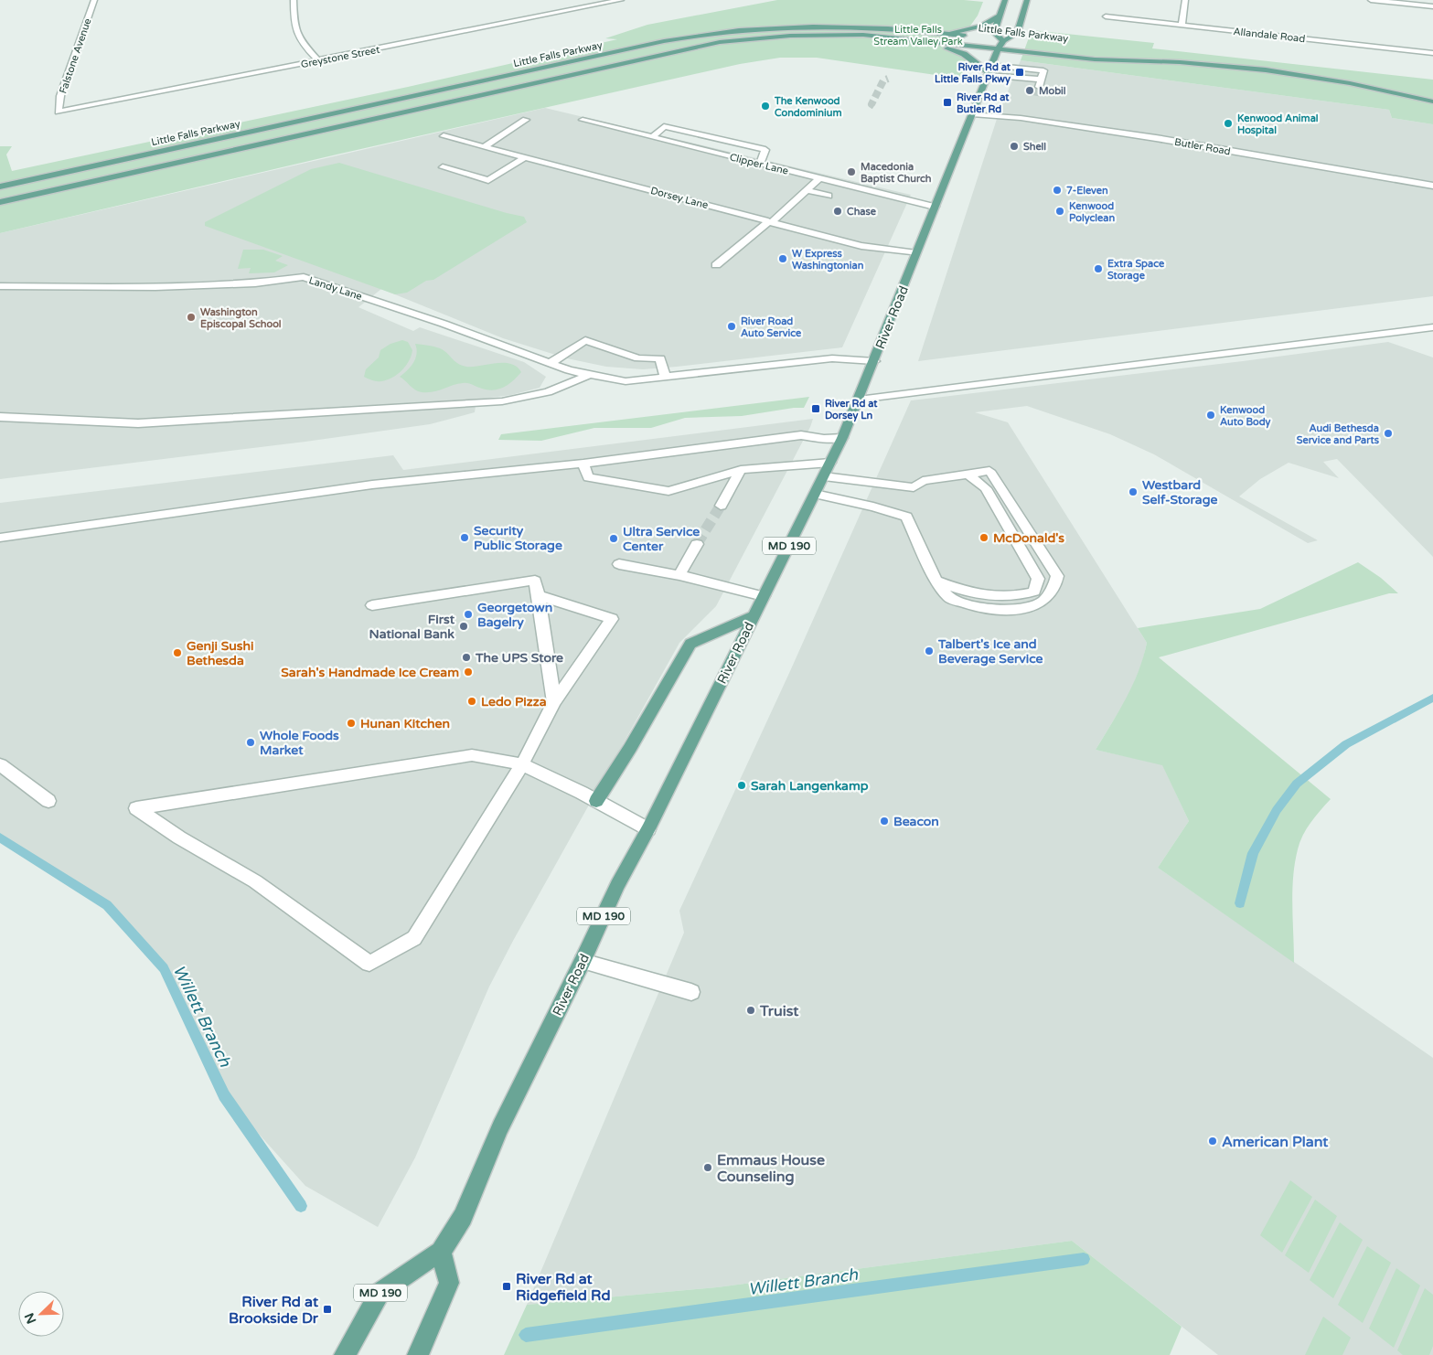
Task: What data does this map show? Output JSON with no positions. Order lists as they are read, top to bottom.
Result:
{
  "streets": {
    "main road": ["Little Falls Parkway", "River Road", "MD 190"],
    "street": [
      "Allandale Road",
      "Falstone Avenue",
      "Greystone Street",
      "Butler Road",
      "Clipper Lane",
      "Dorsey Lane",
      "Landy Lane"
    ]
  },
  "crossings": [
    ["Little Falls Parkway", "River Road"],
    ["Falstone Avenue", "Greystone Street"],
    ["Butler Road", "River Road"],
    ["Clipper Lane", "River Road"],
    ["Dorsey Lane", "River Road"],
    ["Landy Lane", "River Road"]
  ],
  "water": ["Willett Branch"],
  "parks": ["Little Falls Stream Valley Park"],
  "places": {
    "transit": [
      "River Rd at Little Falls Pkwy",
      "River Rd at Butler Rd",
      "River Rd at Dorsey Ln",
      "River Rd at Ridgefield Rd",
      "River Rd at Brookside Dr"
    ],
    "other": [
      "Mobil",
      "The Kenwood Condominium",
      "Kenwood Animal Hospital",
      "Shell",
      "Macedonia Baptist Church",
      "7-Eleven",
      "Chase",
      "Kenwood Polyclean",
      "W Express Washingtonian",
      "Extra Space Storage",
      "Washington Episcopal School",
      "River Road Auto Service",
      "Kenwood Auto Body",
      "Audi Bethesda Service and Parts",
      "Westbard Self-Storage",
      "Security Public Storage",
      "McDonald's",
      "Ultra Service Center",
      "Georgetown Bagelry",
      "First National Bank",
      "Talbert's Ice and Beverage Service",
      "Genji Sushi Bethesda",
      "The UPS Store",
      "Sarah's Handmade Ice Cream",
      "Ledo Pizza",
      "Hunan Kitchen",
      "Whole Foods Market",
      "Sarah Langenkamp",
      "Beacon",
      "Truist",
      "American Plant",
      "Emmaus House Counseling"
    ]
  },
  "north": "bottom left"
}
